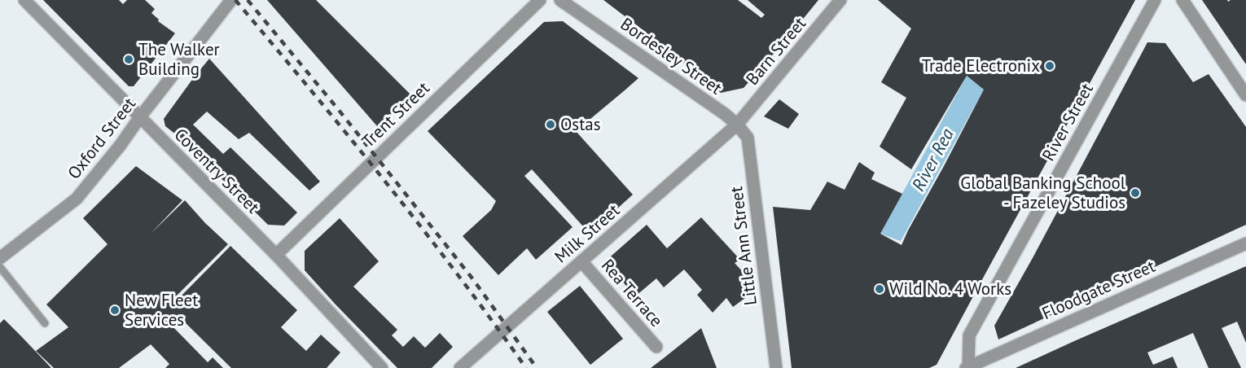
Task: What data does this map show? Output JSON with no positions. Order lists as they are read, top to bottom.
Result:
{
  "streets": {
    "street": [
      "Barn Street",
      "Bordesley Street",
      "Trent Street",
      "River Street",
      "Oxford Street",
      "Coventry Street",
      "Milk Street",
      "Little Ann Street",
      "Floodgate Street",
      "Rea Terrace"
    ]
  },
  "crossings": [
    ["Barn Street", "Bordesley Street"],
    ["Barn Street", "Milk Street"],
    ["Barn Street", "Little Ann Street"],
    ["Bordesley Street", "Milk Street"],
    ["Bordesley Street", "Little Ann Street"],
    ["Trent Street", "Coventry Street"],
    ["River Street", "Floodgate Street"],
    ["Oxford Street", "Coventry Street"],
    ["Milk Street", "Little Ann Street"],
    ["Milk Street", "Rea Terrace"]
  ],
  "water": ["River Rea"],
  "places": [
    "The Walker Building",
    "Trade Electronix",
    "Ostas",
    "Global Banking School - Fazeley Studios",
    "Wild No. 4 Works",
    "New Fleet Services"
  ]
}
